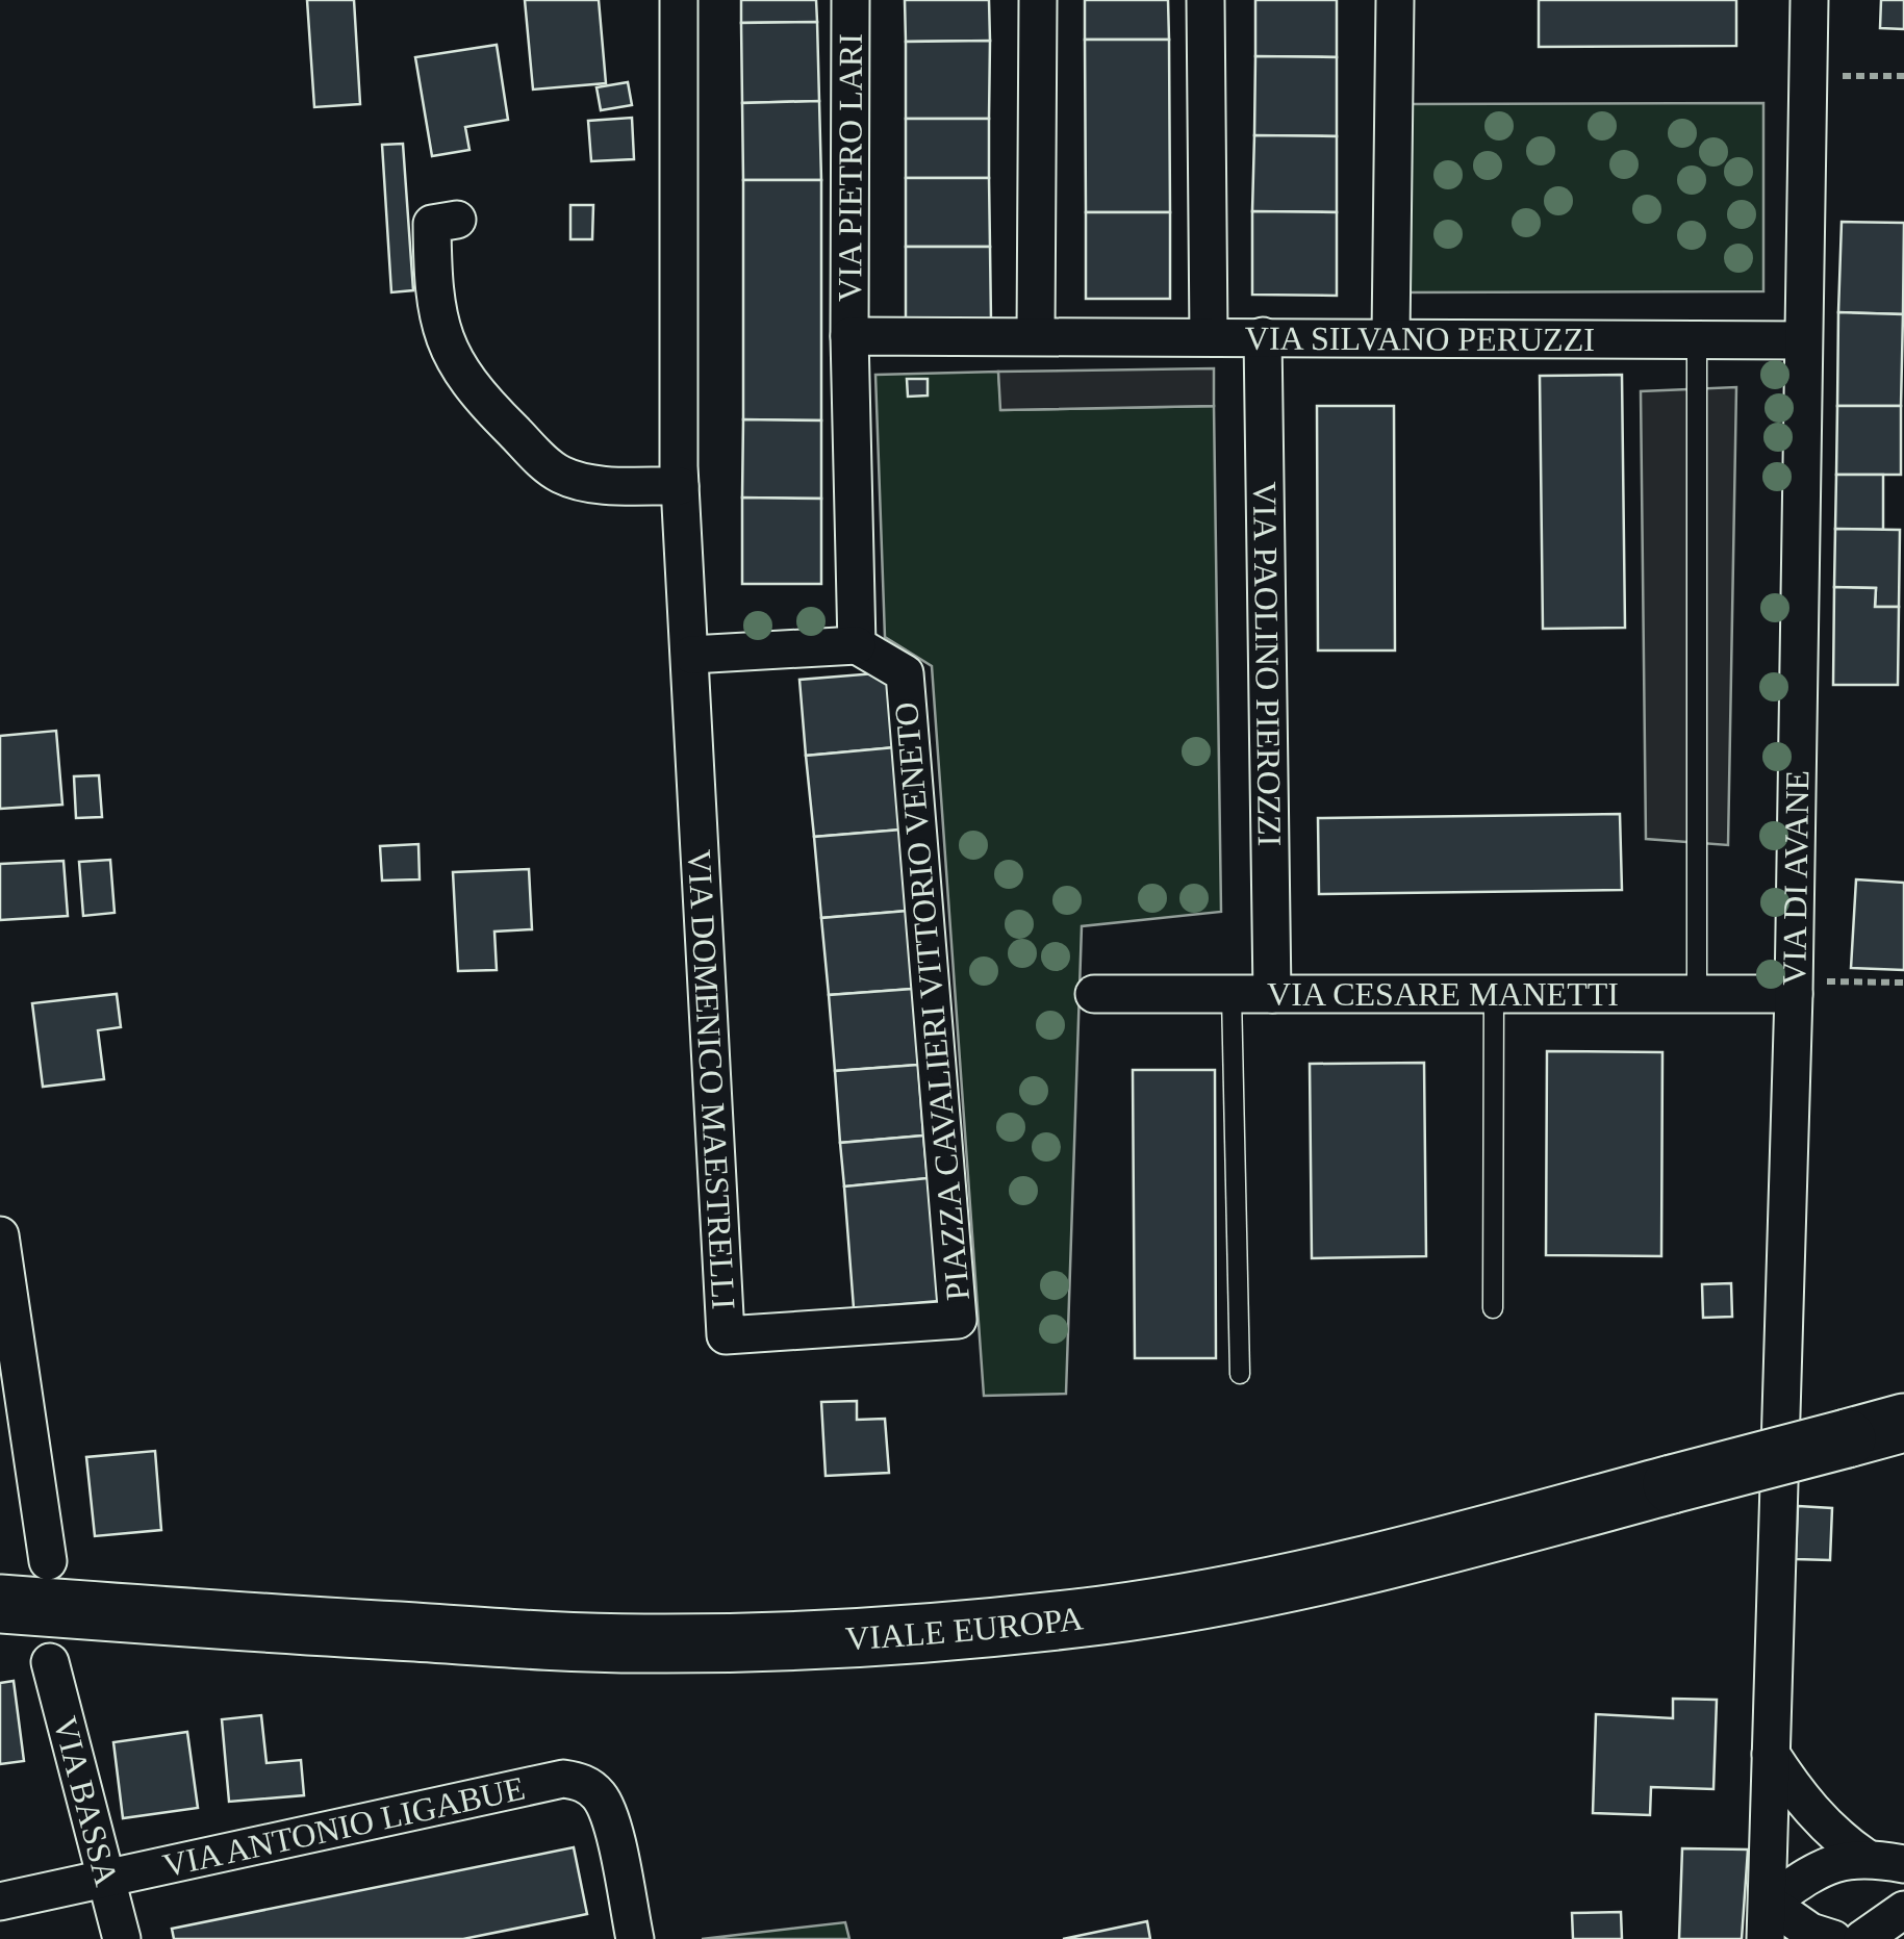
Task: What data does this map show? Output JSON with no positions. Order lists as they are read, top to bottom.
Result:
{
  "streets": {
    "main road": ["VIALE EUROPA"],
    "street": [
      "VIA PIETRO LARI",
      "VIA SILVANO PERUZZI",
      "VIA PAOLINO PIEROZZI",
      "VIA DI AVANE",
      "VIA CESARE MANETTI",
      "PIAZZA CAVALIERI VITTORIO VENETO",
      "VIA DOMENICO MAESTRELLI",
      "VIA BASSA",
      "VIA ANTONIO LIGABUE"
    ]
  },
  "crossings": [
    ["VIA SILVANO PERUZZI", "VIA PAOLINO PIEROZZI"],
    ["VIA SILVANO PERUZZI", "VIA DI AVANE"],
    ["VIA PAOLINO PIEROZZI", "VIA CESARE MANETTI"],
    ["VIA DI AVANE", "VIA CESARE MANETTI"],
    ["PIAZZA CAVALIERI VITTORIO VENETO", "VIA DOMENICO MAESTRELLI"],
    ["VIA BASSA", "VIA ANTONIO LIGABUE"]
  ]
}
